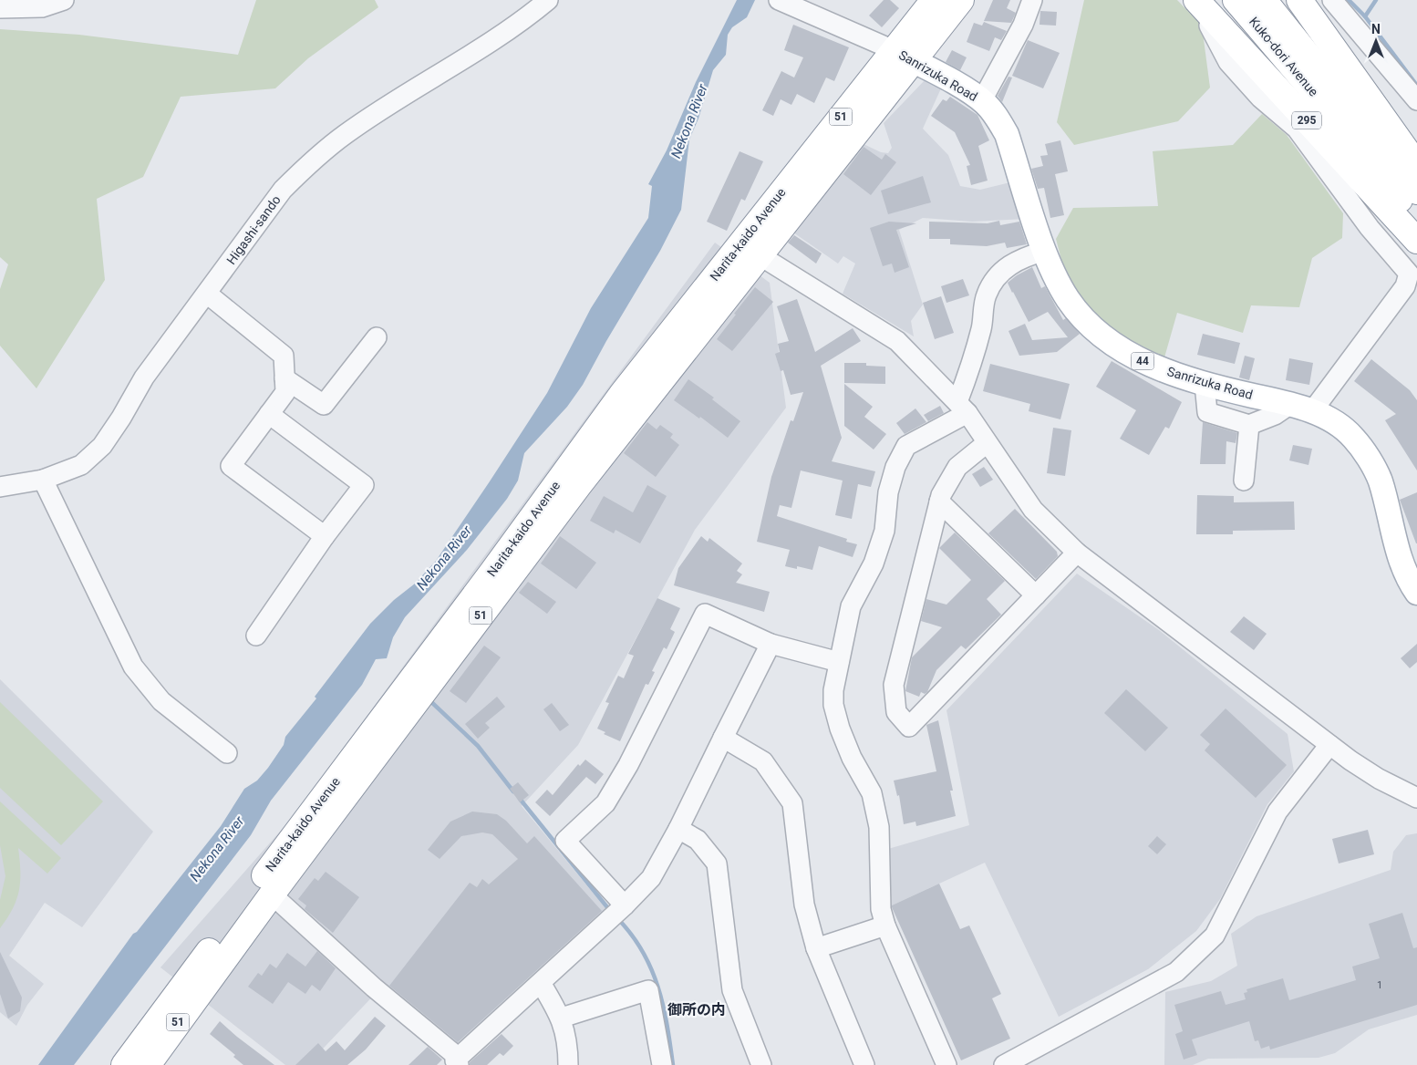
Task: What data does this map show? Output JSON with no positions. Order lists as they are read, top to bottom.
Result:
{
  "streets": {
    "highway": [
      "Kuko-dori Avenue",
      "51",
      "295",
      "Narita-kaido Avenue"
    ],
    "main road": ["Sanrizuka Road", "44"],
    "street": ["Higashi-sando"]
  },
  "crossings": [
    ["Sanrizuka Road", "Narita-kaido Avenue"]
  ],
  "districts": ["御所の内"],
  "water": ["Nekona River"],
  "house_numbers": ["1"],
  "north": "top"
}
